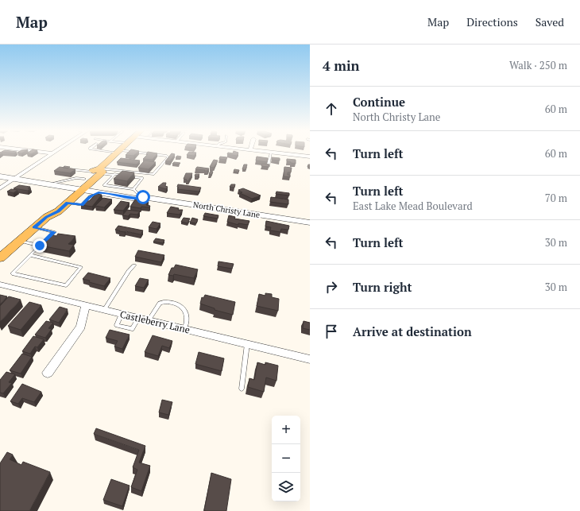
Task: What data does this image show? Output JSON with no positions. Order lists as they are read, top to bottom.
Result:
{
  "streets": {
    "street": ["North Christy Lane", "Castleberry Lane"]
  },
  "page": {
    "header": "Map",
    "nav": ["Map", "Directions", "Saved"],
    "heading": ["4 min", "Walk · 250 m"],
    "list": [
      ["Continue", "North Christy Lane", "60 m"],
      ["Turn left", "60 m"],
      ["Turn left", "East Lake Mead Boulevard", "70 m"],
      ["Turn left", "30 m"],
      ["Turn right", "30 m"],
      "Arrive at destination"
    ],
    "map_buttons": ["+", "−"]
  }
}
